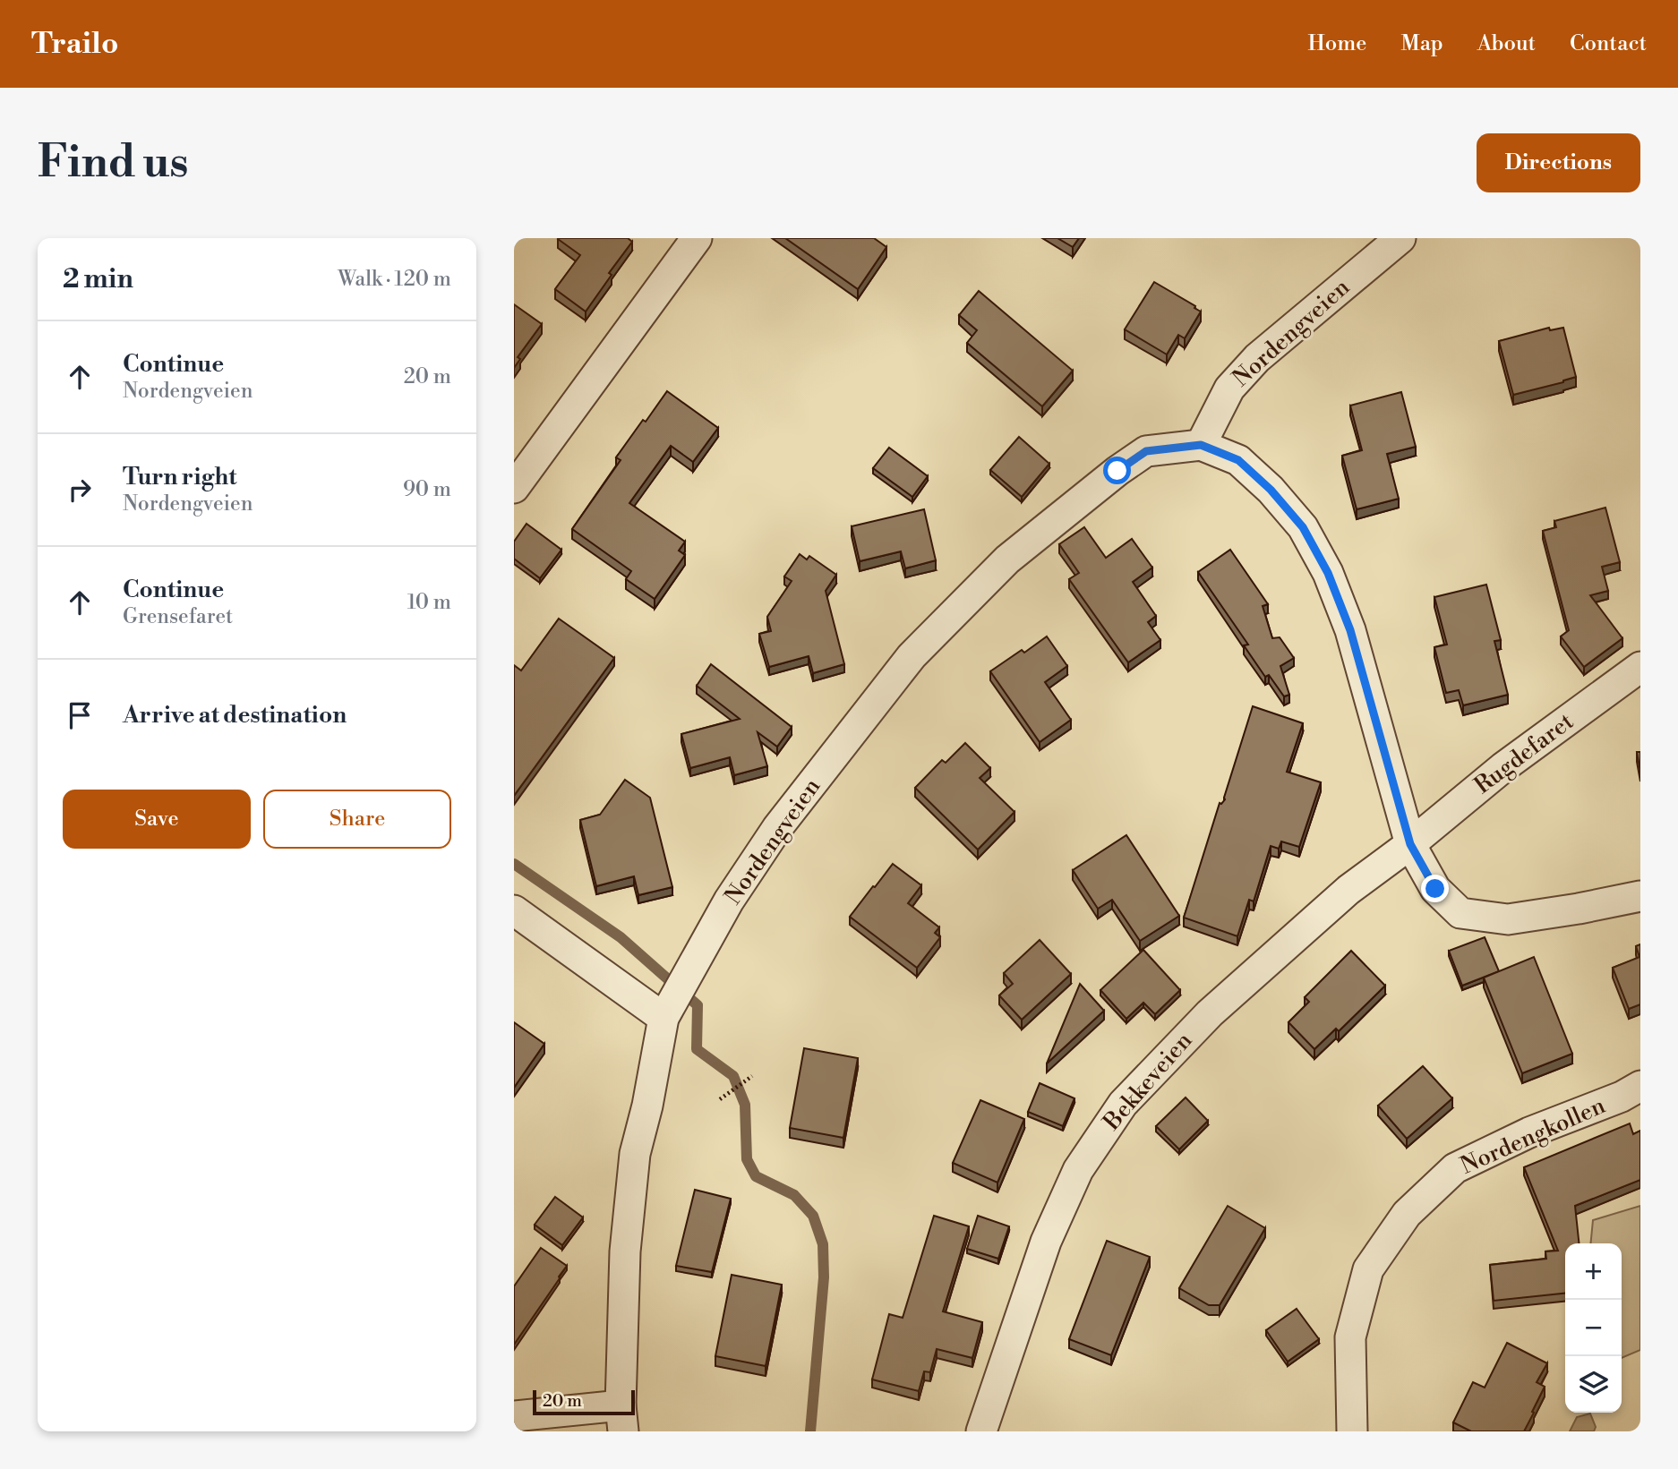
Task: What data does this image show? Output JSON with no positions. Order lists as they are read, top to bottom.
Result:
{
  "streets": {
    "street": [
      "Nordengveien",
      "Rugdefaret",
      "Bekkeveien",
      "Nordengkollen"
    ]
  },
  "crossings": [
    ["Nordengveien", "Rugdefaret"],
    ["Nordengveien", "Bekkeveien"],
    ["Rugdefaret", "Bekkeveien"]
  ],
  "scale_bar": "20 m",
  "page": {
    "header": "Trailo",
    "nav": [
      "Home",
      "Map",
      "About",
      "Contact"
    ],
    "buttons": [
      "Directions",
      ["Save", "Share"]
    ],
    "title": "Find us",
    "heading": ["2 min", "Walk · 120 m"],
    "list": [
      ["Continue", "Nordengveien", "20 m"],
      ["Turn right", "Nordengveien", "90 m"],
      ["Continue", "Grensefaret", "10 m"],
      "Arrive at destination"
    ],
    "map_buttons": ["+", "−"],
    "scale": "20 m"
  }
}
